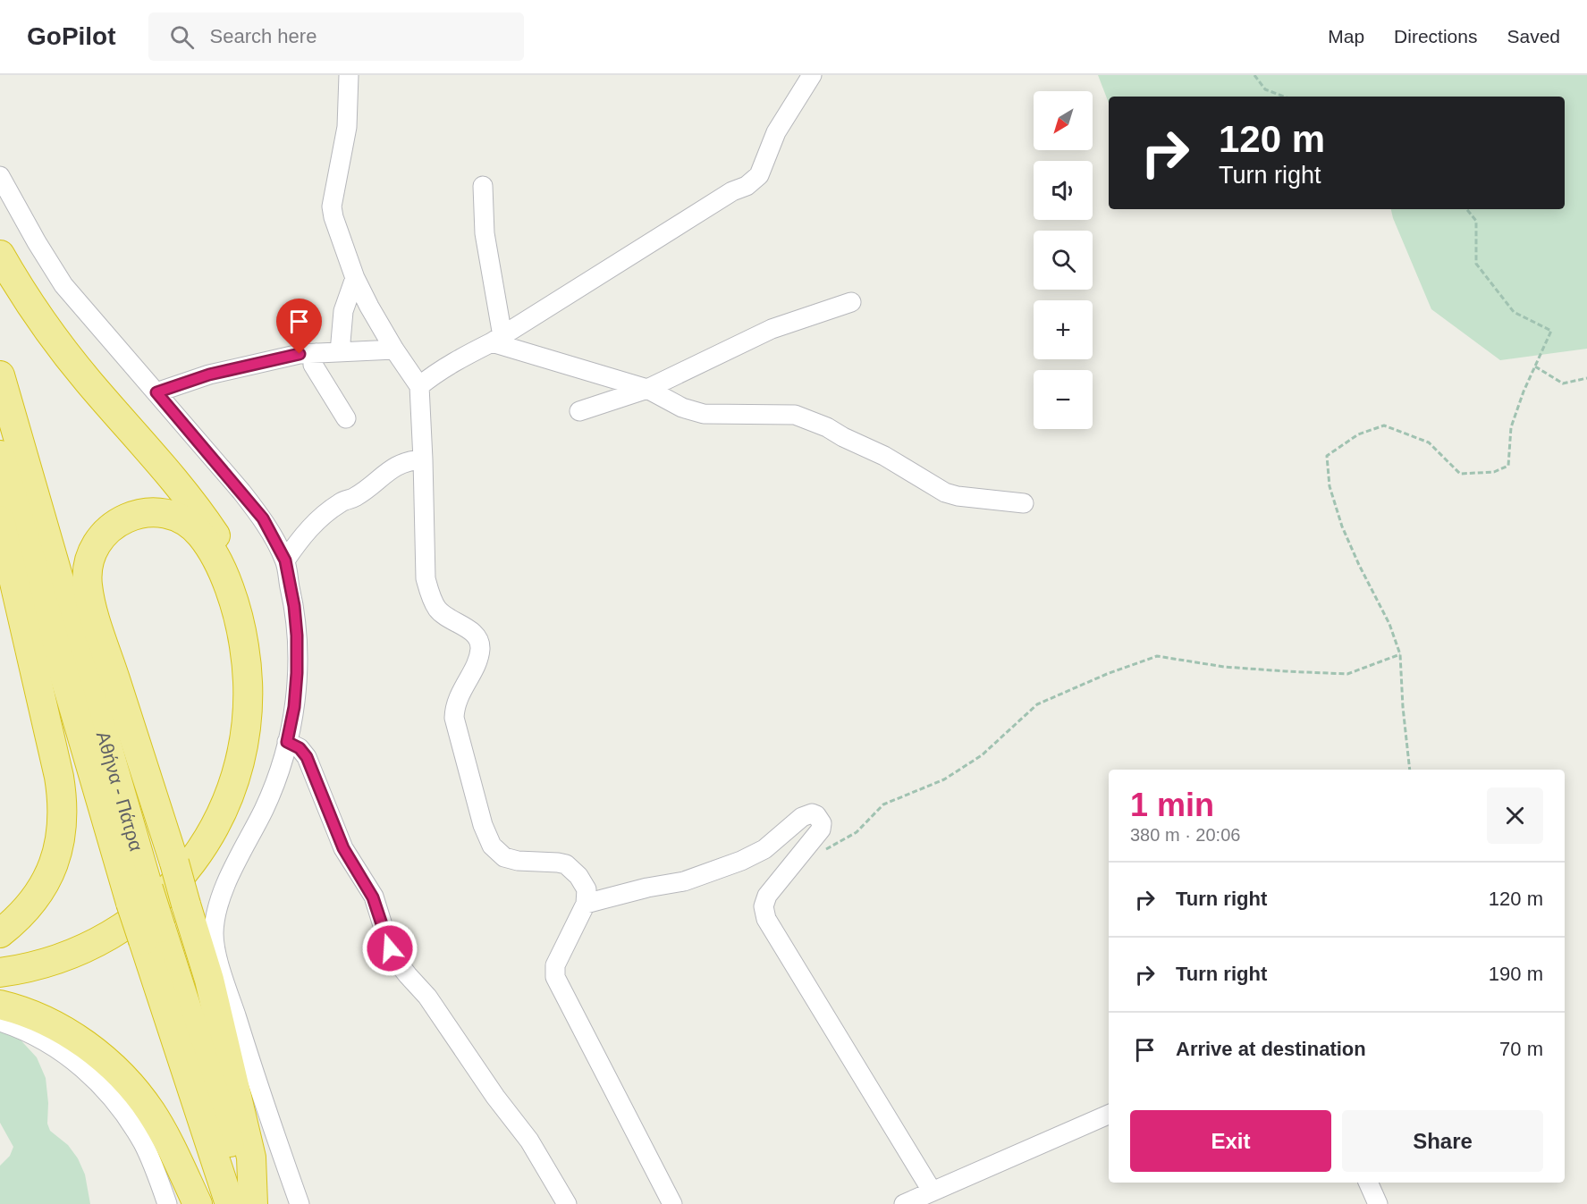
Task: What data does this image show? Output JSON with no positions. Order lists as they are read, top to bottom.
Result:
{
  "streets": {
    "highway": ["Αθήνα - Πάτρα"]
  },
  "north": "bottom left",
  "page": {
    "header": "GoPilot",
    "search": "Search here",
    "nav": ["Map", "Directions", "Saved"],
    "map_buttons": ["+", "−"],
    "turn": ["120 m", "Turn right"],
    "heading": ["1 min", "380 m · 20:06"],
    "list": [
      {
        "name": "Turn right",
        "value": "120 m"
      },
      {
        "name": "Turn right",
        "value": "190 m"
      },
      {
        "name": "Arrive at destination",
        "value": "70 m"
      }
    ],
    "buttons": ["Exit", "Share"]
  }
}
